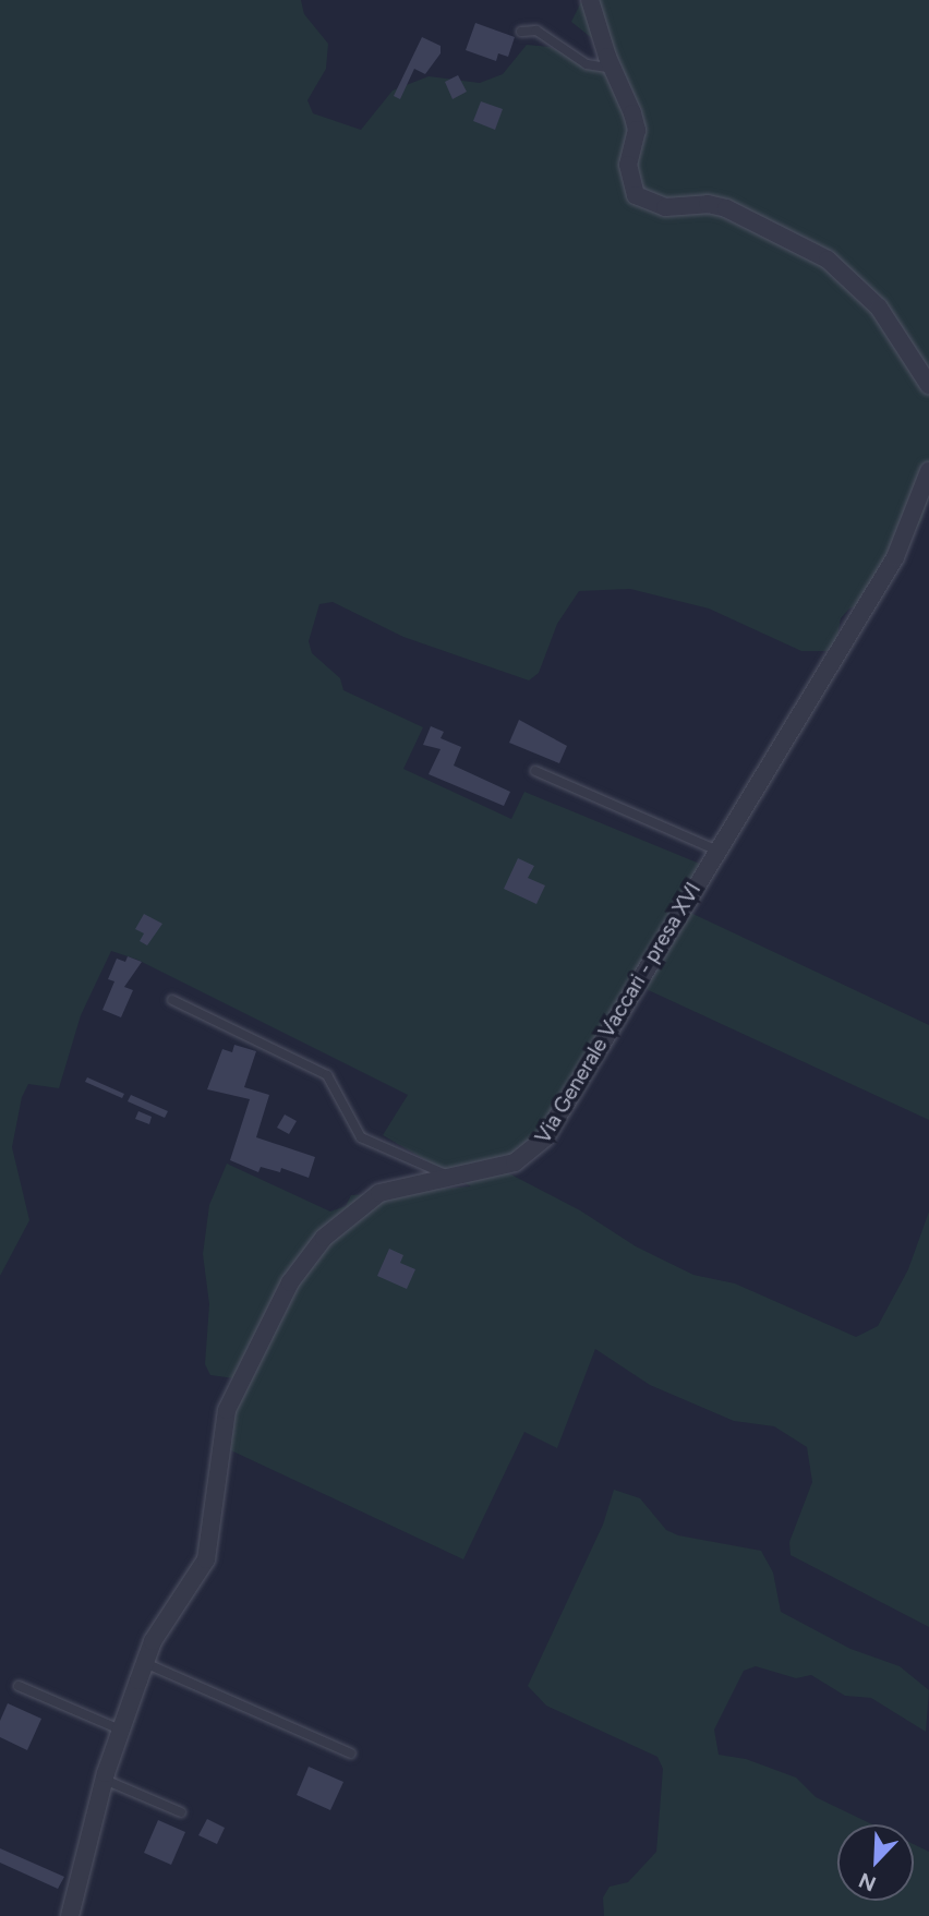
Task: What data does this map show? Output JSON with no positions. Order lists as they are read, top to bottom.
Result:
{
  "streets": {
    "street": ["Via Generale Vaccari - presa XVI"]
  },
  "north": "bottom left"
}
